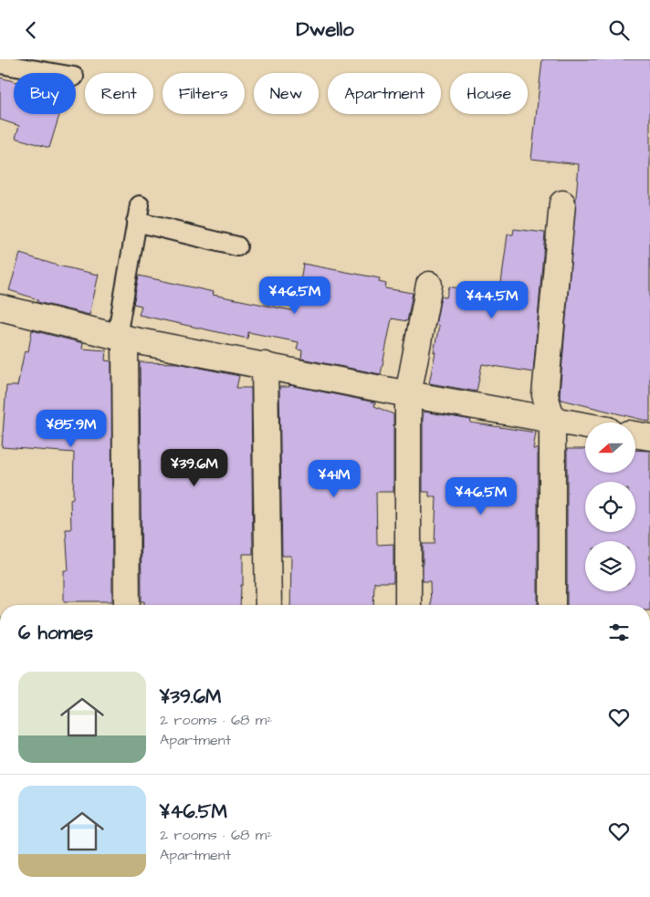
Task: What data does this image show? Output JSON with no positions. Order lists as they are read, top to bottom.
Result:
{
  "north": "left",
  "page": {
    "header": "Dwello",
    "chip": [
      "Buy",
      "Rent",
      "Filters",
      "New",
      "Apartment",
      "House"
    ],
    "price": [
      "¥46.5M",
      "¥44.5M",
      "¥85.9M",
      "¥39.6M",
      "¥41M",
      "¥46.5M"
    ],
    "heading": "6 homes",
    "list": [
      {
        "name": "¥39.6M",
        "note": "2 rooms · 68 m² · Apartment"
      },
      {
        "name": "¥46.5M",
        "note": "2 rooms · 68 m² · Apartment"
      }
    ]
  }
}
